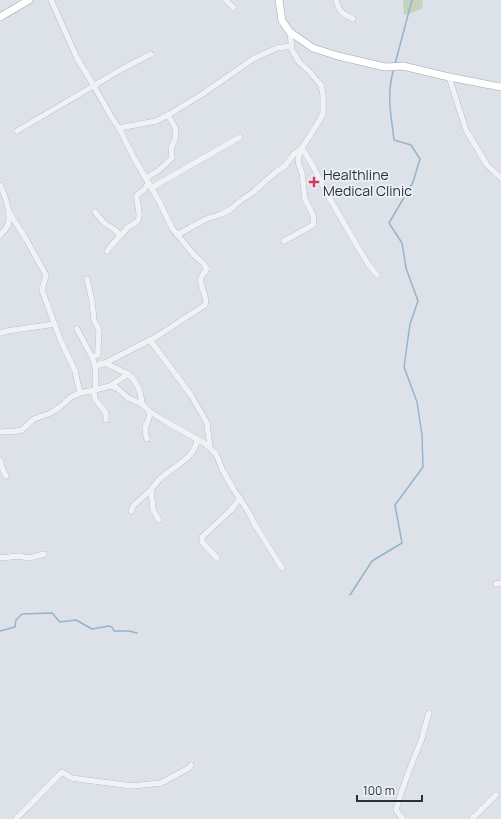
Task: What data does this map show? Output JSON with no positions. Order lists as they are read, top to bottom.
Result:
{
  "places": {
    "health": ["Healthline Medical Clinic"]
  },
  "scale_bar": "100 m"
}
